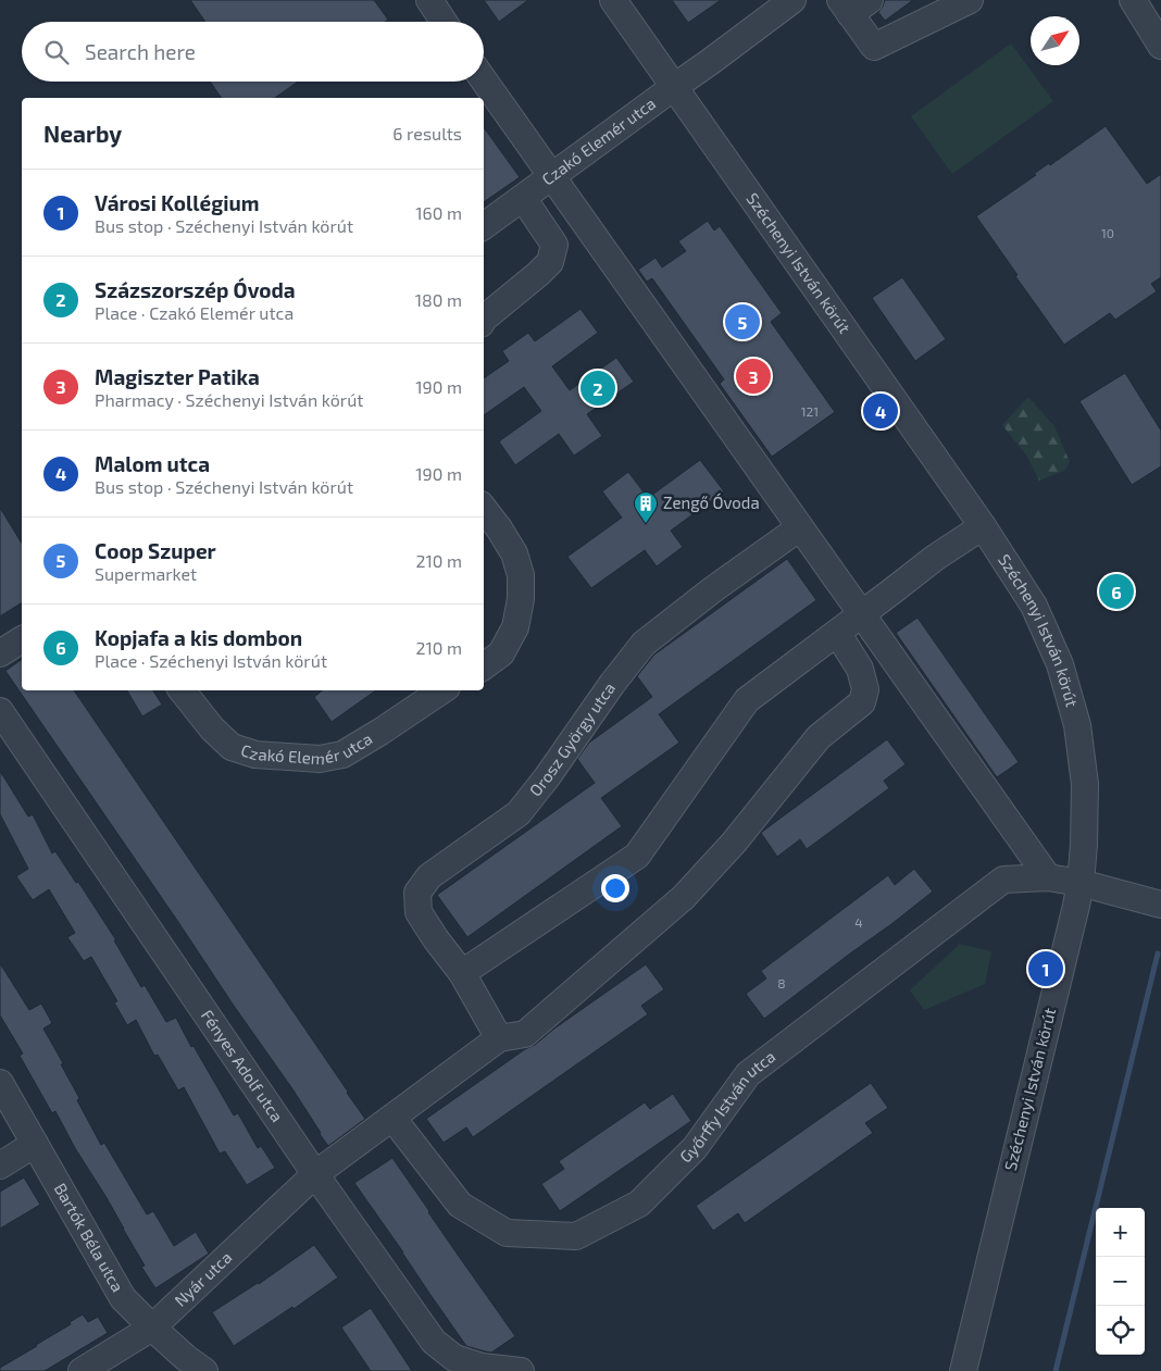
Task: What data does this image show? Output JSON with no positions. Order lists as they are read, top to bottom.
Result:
{
  "streets": {
    "street": [
      "Czakó Elemér utca",
      "Széchenyi István körút",
      "Orosz György utca",
      "Fényes Adolf utca",
      "Győrffy István utca",
      "Bartók Béla utca",
      "Nyár utca"
    ]
  },
  "crossings": [
    ["Czakó Elemér utca", "Széchenyi István körút"],
    ["Széchenyi István körút", "Győrffy István utca"],
    ["Fényes Adolf utca", "Nyár utca"],
    ["Bartók Béla utca", "Nyár utca"]
  ],
  "places": {
    "building": ["Zengő Óvoda"]
  },
  "house_numbers": [
    "10",
    "121",
    "4",
    "8"
  ],
  "north": "top right",
  "page": {
    "search": "Search here",
    "heading": ["Nearby", "6 results"],
    "list": [
      {
        "mark": "1",
        "name": "Városi Kollégium",
        "note": "Bus stop · Széchenyi István körút",
        "value": "160 m"
      },
      {
        "mark": "2",
        "name": "Százszorszép Óvoda",
        "note": "Place · Czakó Elemér utca",
        "value": "180 m"
      },
      {
        "mark": "3",
        "name": "Magiszter Patika",
        "note": "Pharmacy · Széchenyi István körút",
        "value": "190 m"
      },
      {
        "mark": "4",
        "name": "Malom utca",
        "note": "Bus stop · Széchenyi István körút",
        "value": "190 m"
      },
      {
        "mark": "5",
        "name": "Coop Szuper",
        "note": "Supermarket",
        "value": "210 m"
      },
      {
        "mark": "6",
        "name": "Kopjafa a kis dombon",
        "note": "Place · Széchenyi István körút",
        "value": "210 m"
      }
    ],
    "pins": [
      "5",
      "3",
      "2",
      "4",
      "6",
      "1"
    ],
    "map_buttons": ["+", "−"]
  }
}
